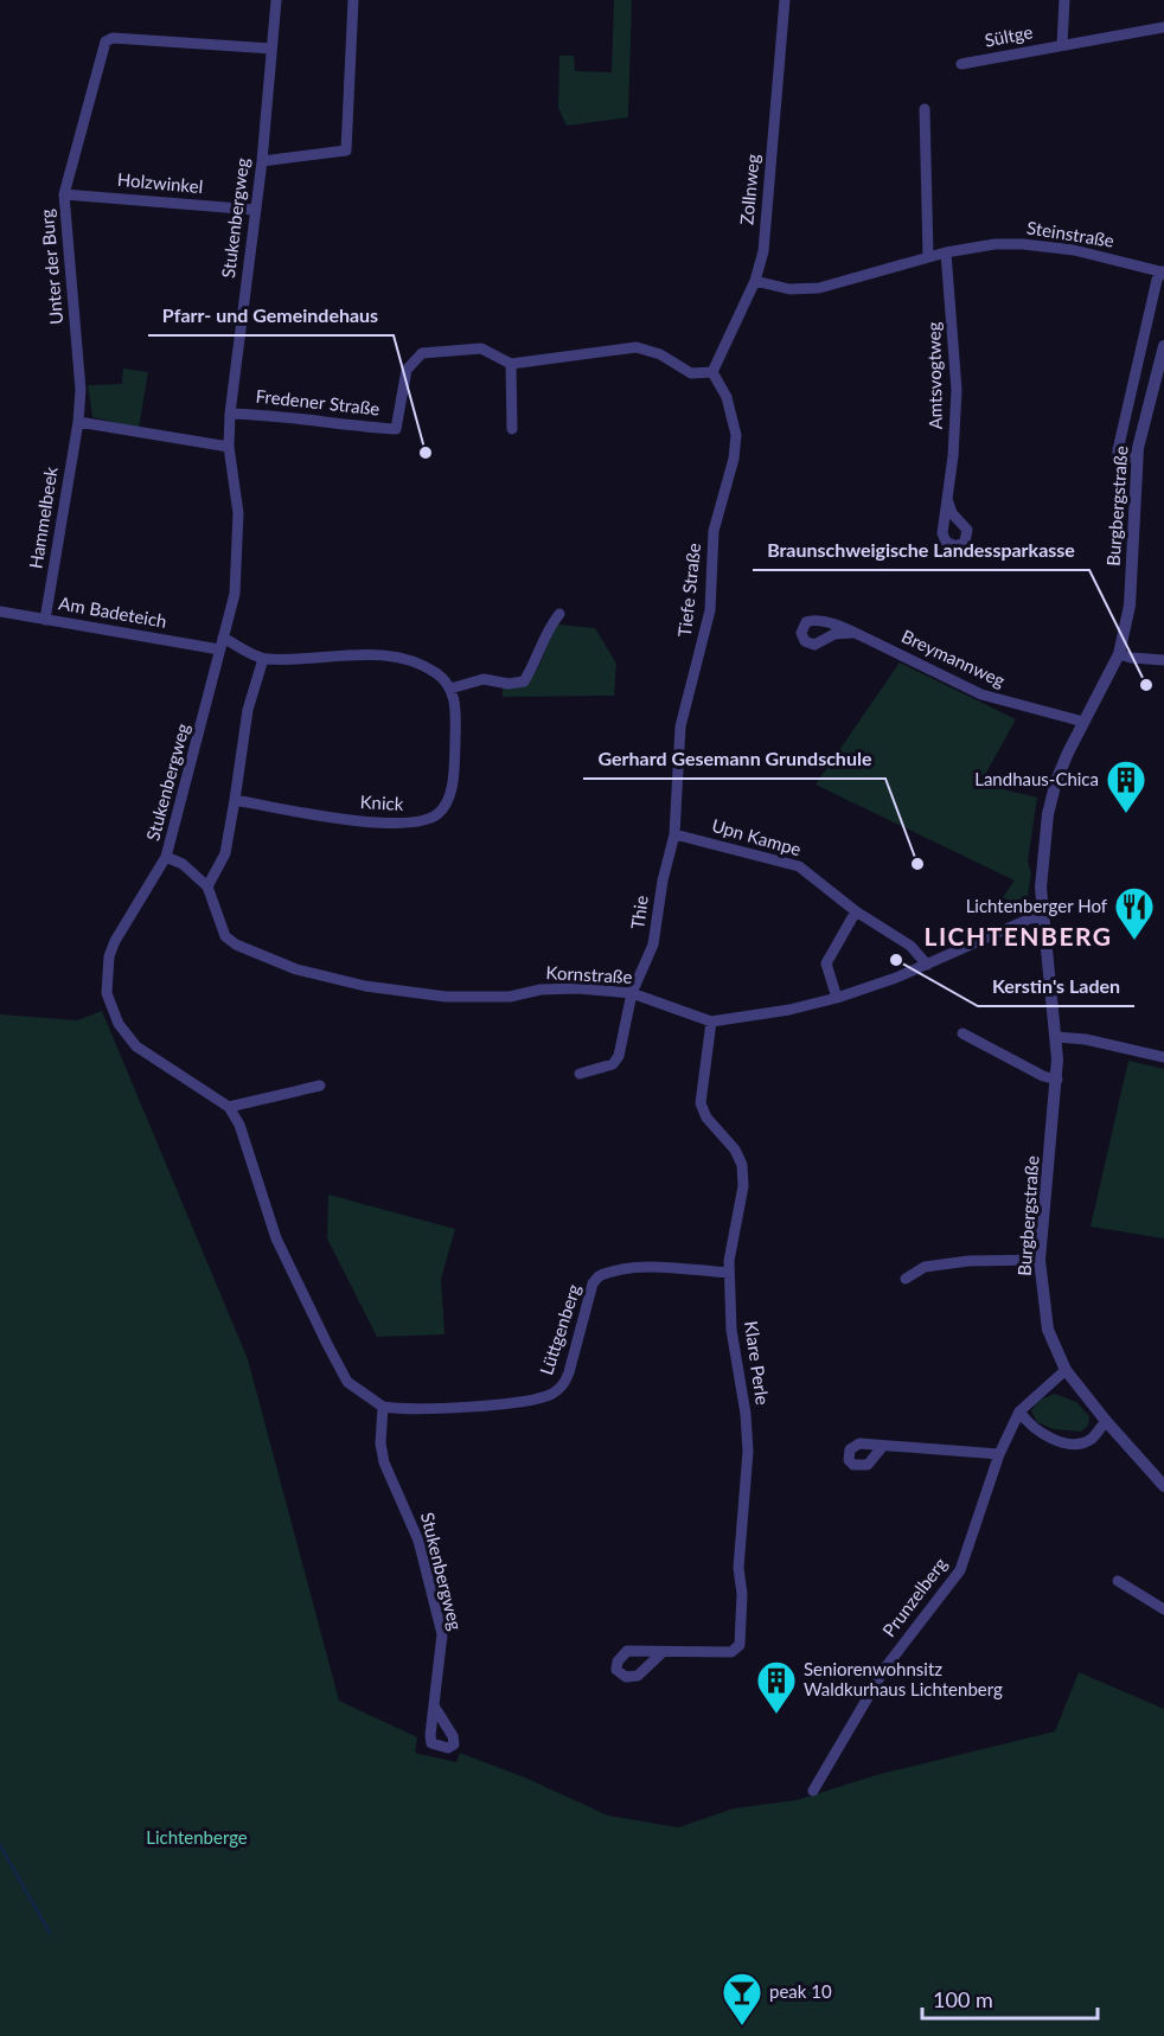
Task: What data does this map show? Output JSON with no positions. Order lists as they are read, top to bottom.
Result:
{
  "streets": {
    "street": [
      "Sültge",
      "Holzwinkel",
      "Zollnweg",
      "Stukenbergweg",
      "Steinstraße",
      "Unter der Burg",
      "Amtsvogtweg",
      "Fredener Straße",
      "Burgbergstraße",
      "Hammelbeek",
      "Tiefe Straße",
      "Am Badeteich",
      "Breymannweg",
      "Knick",
      "Upn Kampe",
      "Thie",
      "Kornstraße",
      "Lüttgenberg",
      "Klare Perle",
      "Prunzelberg"
    ]
  },
  "crossings": [
    ["Holzwinkel", "Stukenbergweg"],
    ["Holzwinkel", "Unter der Burg"],
    ["Zollnweg", "Steinstraße"],
    ["Zollnweg", "Tiefe Straße"],
    ["Stukenbergweg", "Unter der Burg"],
    ["Stukenbergweg", "Fredener Straße"],
    ["Stukenbergweg", "Am Badeteich"],
    ["Stukenbergweg", "Kornstraße"],
    ["Stukenbergweg", "Lüttgenberg"],
    ["Steinstraße", "Amtsvogtweg"],
    ["Unter der Burg", "Hammelbeek"],
    ["Burgbergstraße", "Breymannweg"],
    ["Burgbergstraße", "Kornstraße"],
    ["Burgbergstraße", "Prunzelberg"],
    ["Hammelbeek", "Am Badeteich"],
    ["Tiefe Straße", "Upn Kampe"],
    ["Tiefe Straße", "Thie"],
    ["Upn Kampe", "Thie"],
    ["Upn Kampe", "Kornstraße"],
    ["Thie", "Kornstraße"],
    ["Kornstraße", "Klare Perle"],
    ["Lüttgenberg", "Klare Perle"]
  ],
  "districts": ["LICHTENBERG"],
  "parks": ["Lichtenberge"],
  "places": {
    "other": [
      "Pfarr- und Gemeindehaus",
      "Braunschweigische Landessparkasse",
      "Gerhard Gesemann Grundschule",
      "Kerstin's Laden"
    ],
    "building": ["Landhaus-Chica", "Seniorenwohnsitz Waldkurhaus Lichtenberg"],
    "restaurant": ["Lichtenberger Hof"],
    "bar": ["peak 10"]
  },
  "scale_bar": "100 m"
}
